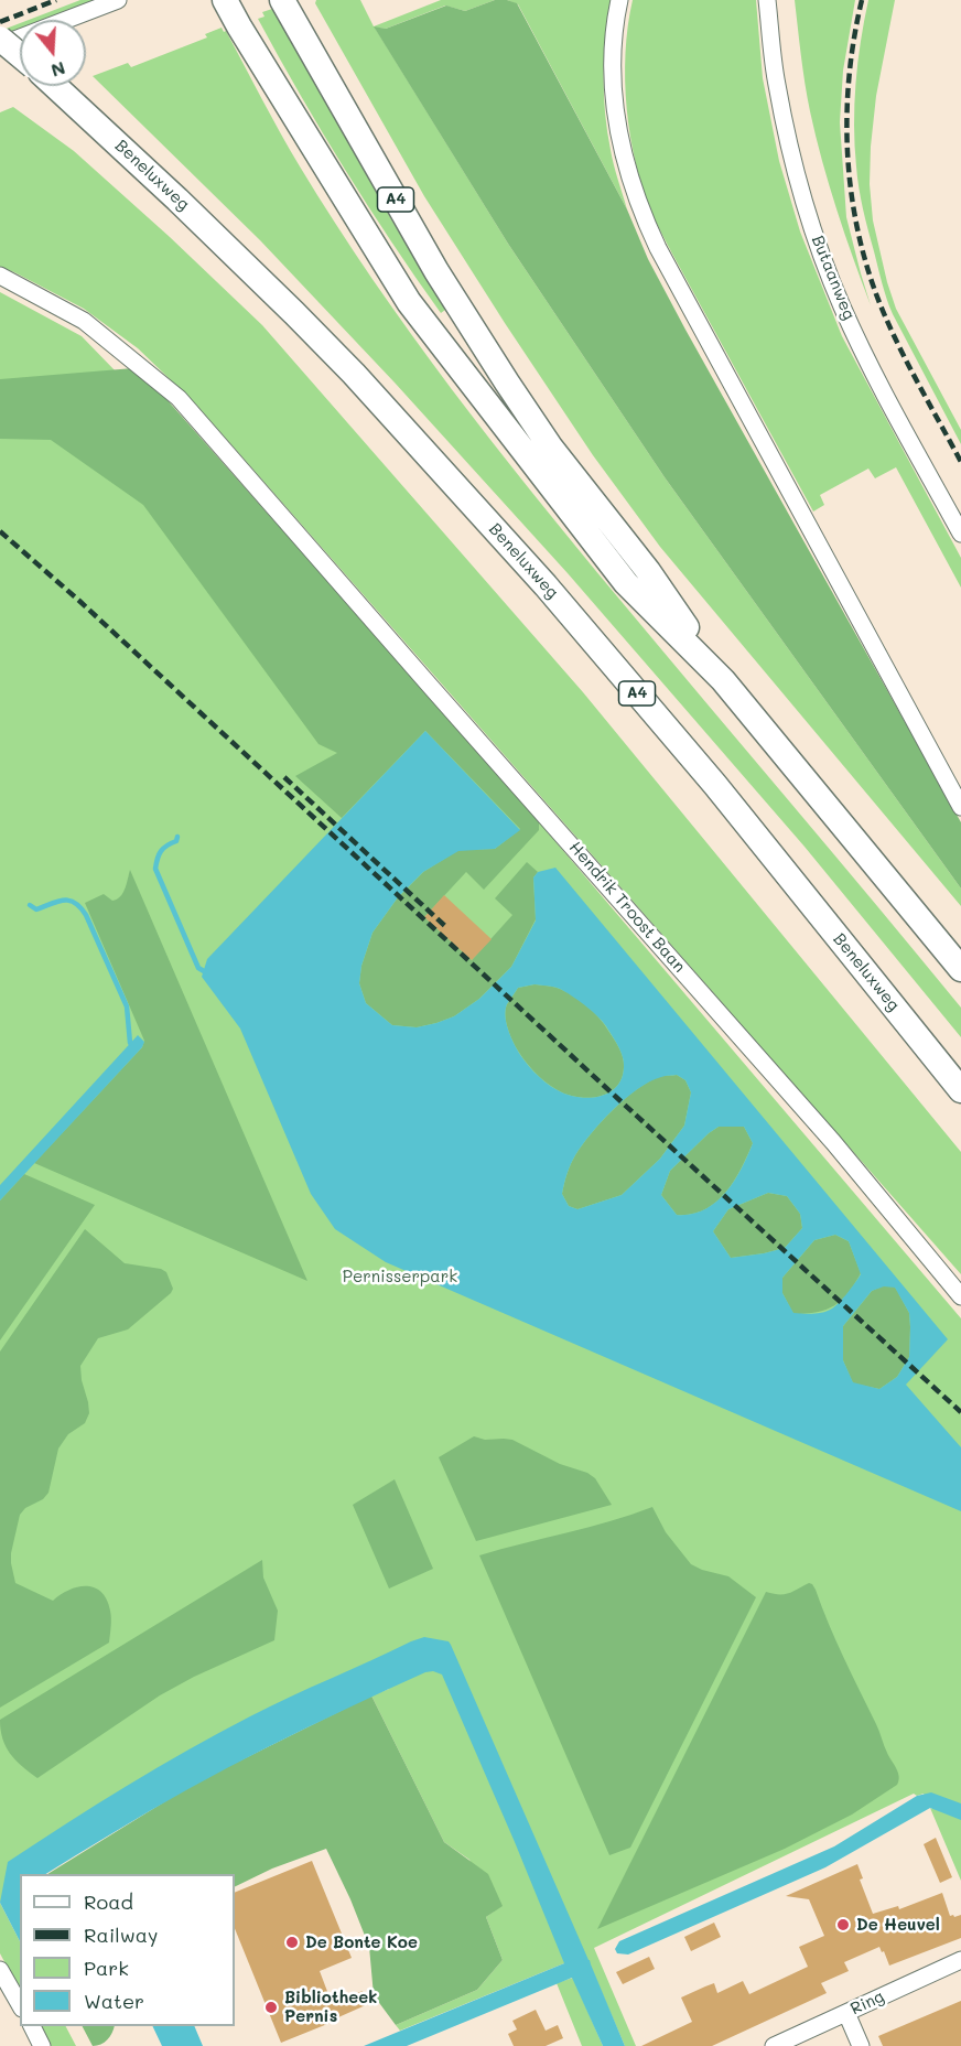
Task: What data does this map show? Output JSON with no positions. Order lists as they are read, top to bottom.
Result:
{
  "streets": {
    "highway": ["Beneluxweg", "A4"],
    "street": ["Butaanweg", "Hendrik Troost Baan", "Ring"]
  },
  "parks": ["Pernisserpark"],
  "places": ["De Heuvel", "De Bonte Koe", "Bibliotheek Pernis"],
  "legend": [
    "Road",
    "Railway",
    "Park",
    "Water"
  ],
  "north": "bottom"
}
